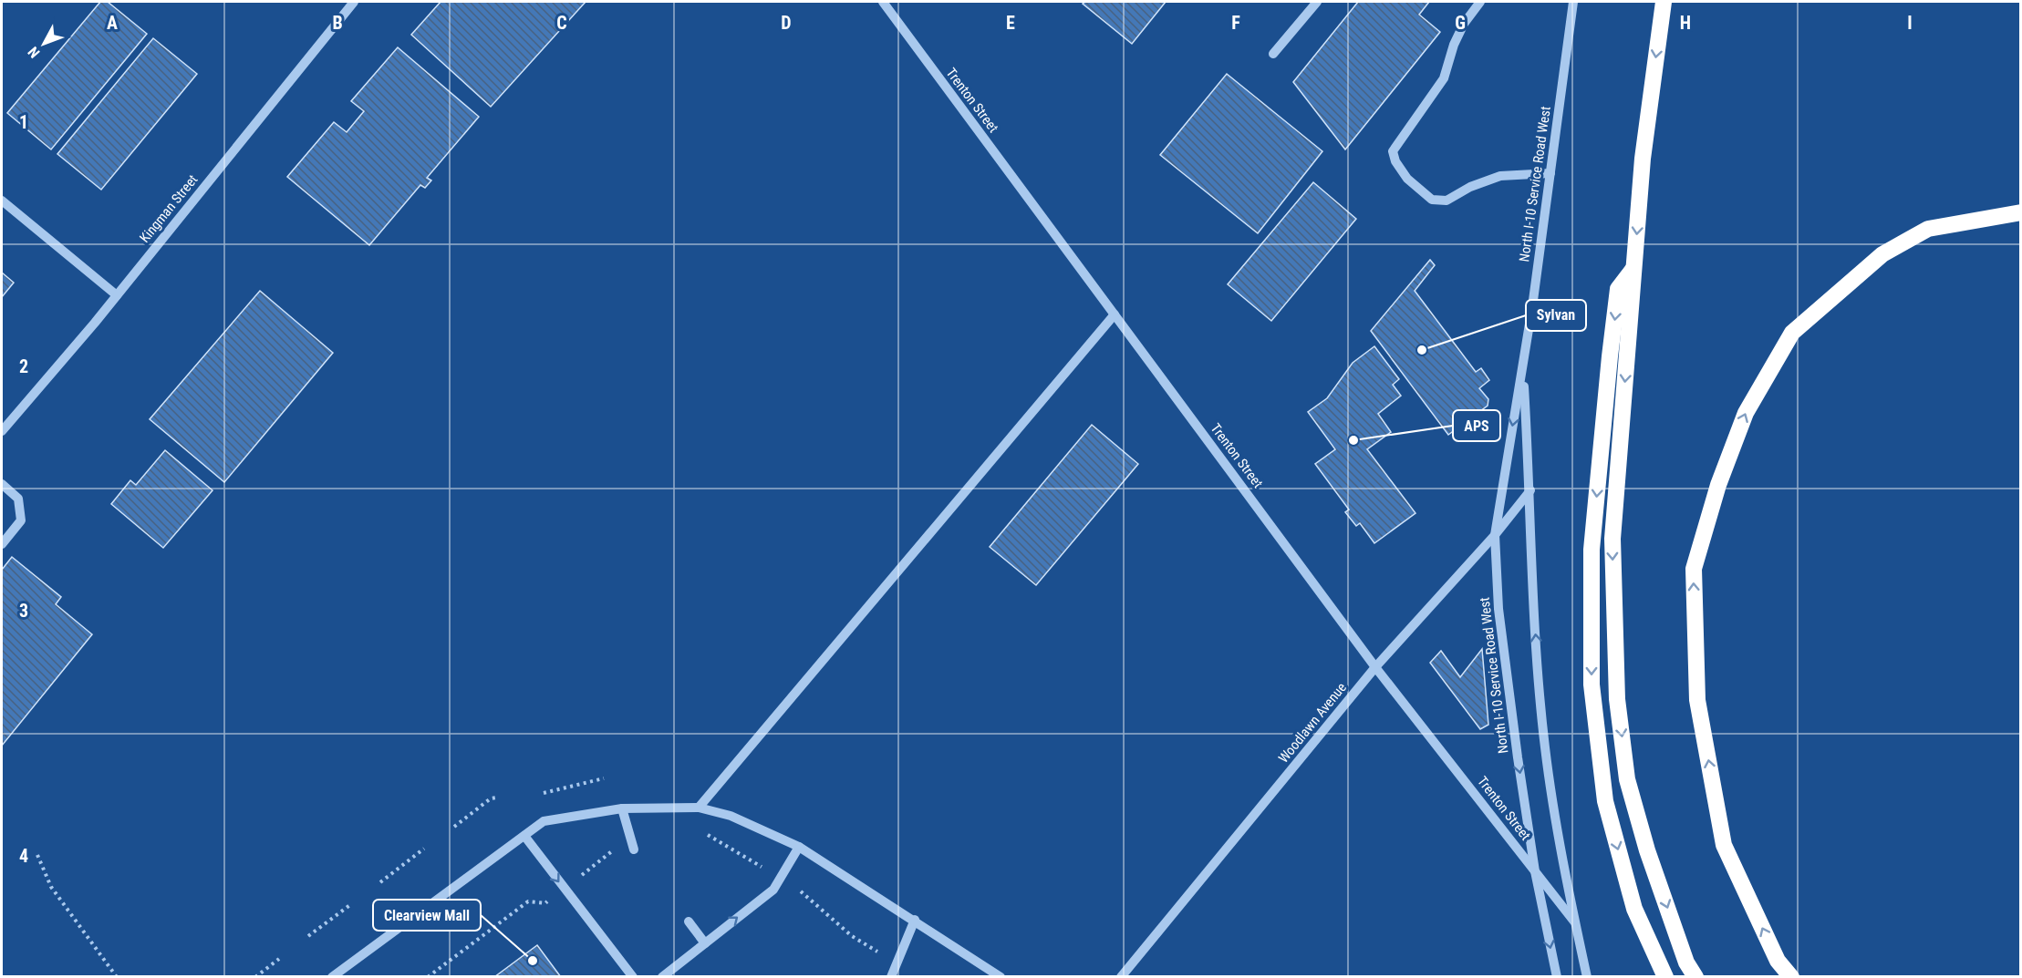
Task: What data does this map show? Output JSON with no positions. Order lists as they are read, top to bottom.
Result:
{
  "streets": {
    "street": [
      "Trenton Street",
      "North I-10 Service Road West",
      "Kingman Street",
      "Woodlawn Avenue"
    ]
  },
  "crossings": [
    ["Trenton Street", "North I-10 Service Road West"],
    ["Trenton Street", "Woodlawn Avenue"],
    ["North I-10 Service Road West", "Woodlawn Avenue"]
  ],
  "places": ["Sylvan", "APS", "Clearview Mall"],
  "north": "bottom left",
  "grid": {
    "columns": [
      "A",
      "B",
      "C",
      "D",
      "E",
      "F",
      "G",
      "H",
      "I"
    ],
    "rows": [
      "1",
      "2",
      "3",
      "4"
    ]
  }
}
